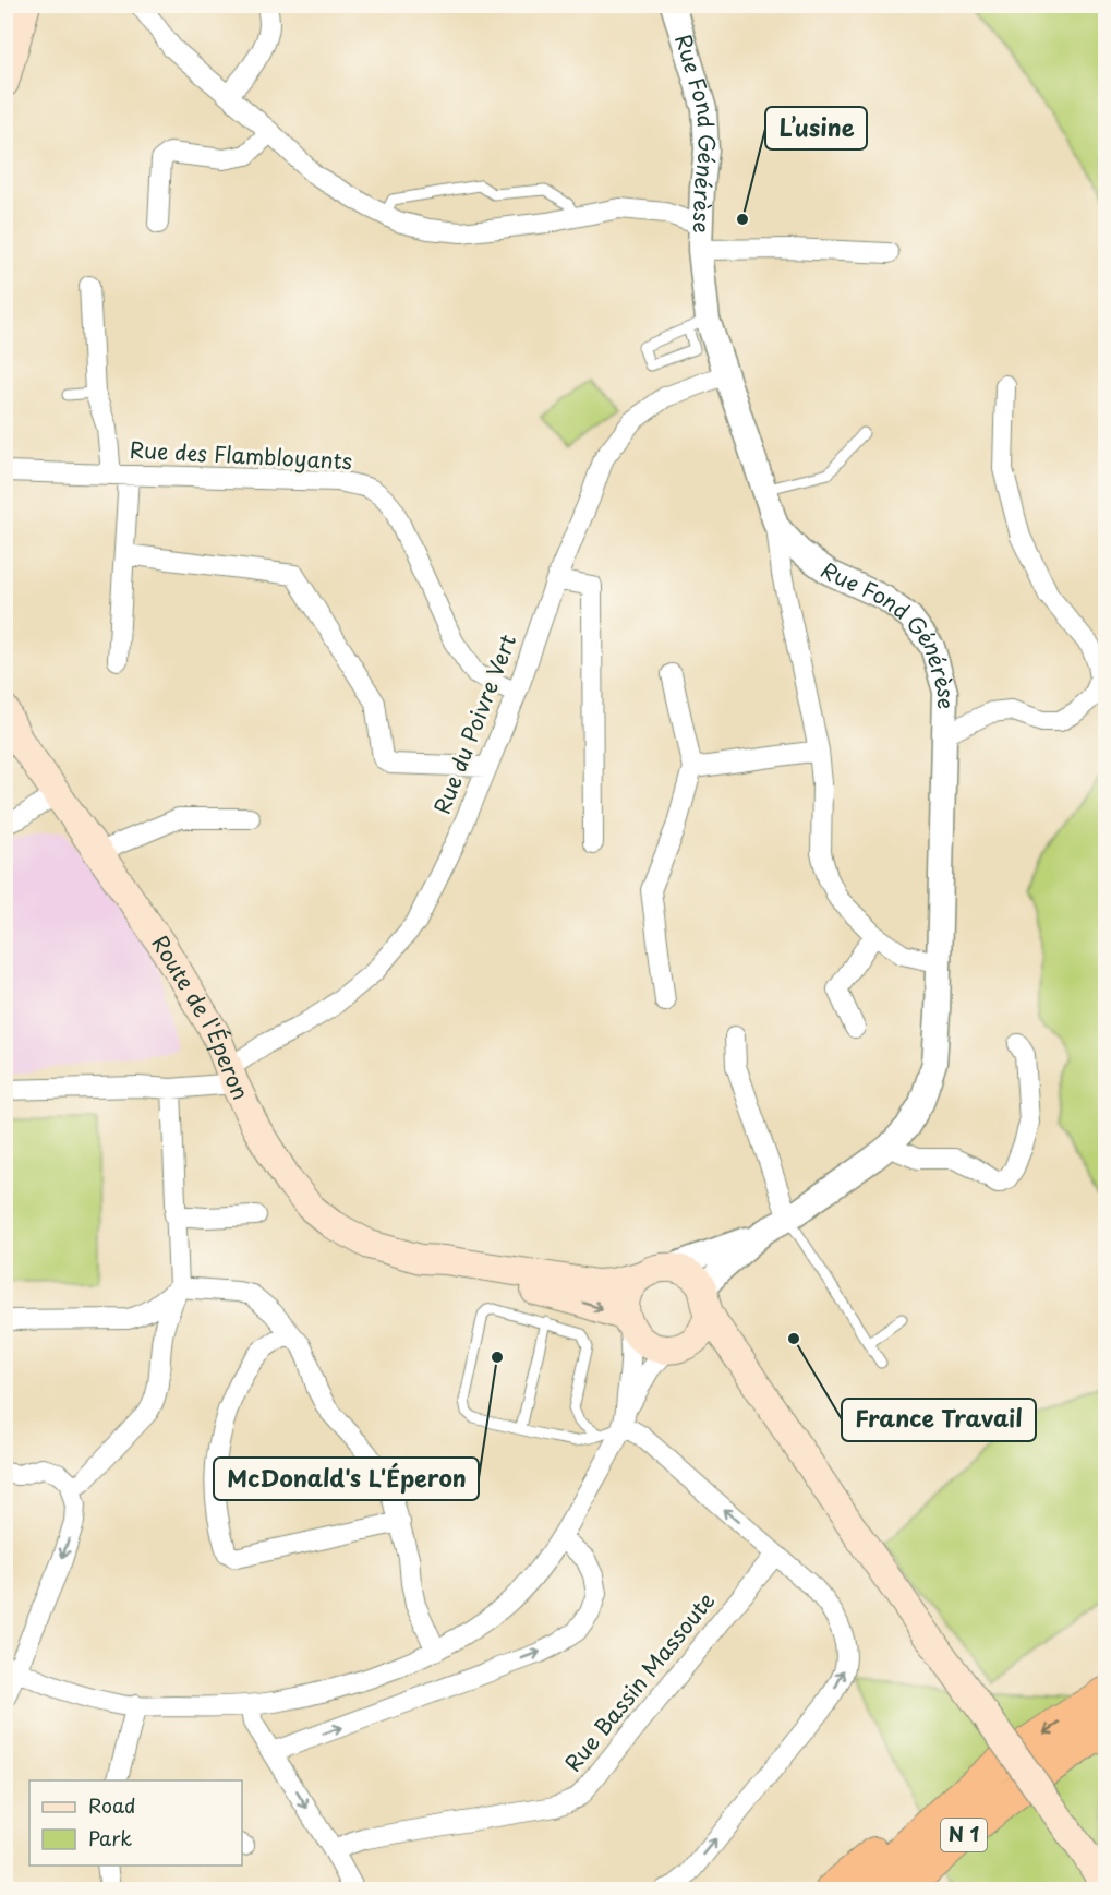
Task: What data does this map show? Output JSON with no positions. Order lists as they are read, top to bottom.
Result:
{
  "streets": {
    "highway": ["N 1"],
    "main road": ["Route de l'Éperon"],
    "street": [
      "Rue Fond Générèse",
      "Rue des Flambloyants",
      "Rue du Poivre Vert",
      "Rue Bassin Massoute"
    ]
  },
  "crossings": [
    ["Rue Fond Générèse", "Rue du Poivre Vert"],
    ["Rue Fond Générèse", "Route de l'Éperon"],
    ["Rue des Flambloyants", "Rue du Poivre Vert"],
    ["Rue du Poivre Vert", "Route de l'Éperon"]
  ],
  "places": ["L’usine", "France Travail", "McDonald's L'Éperon"],
  "legend": ["Road", "Park"]
}
